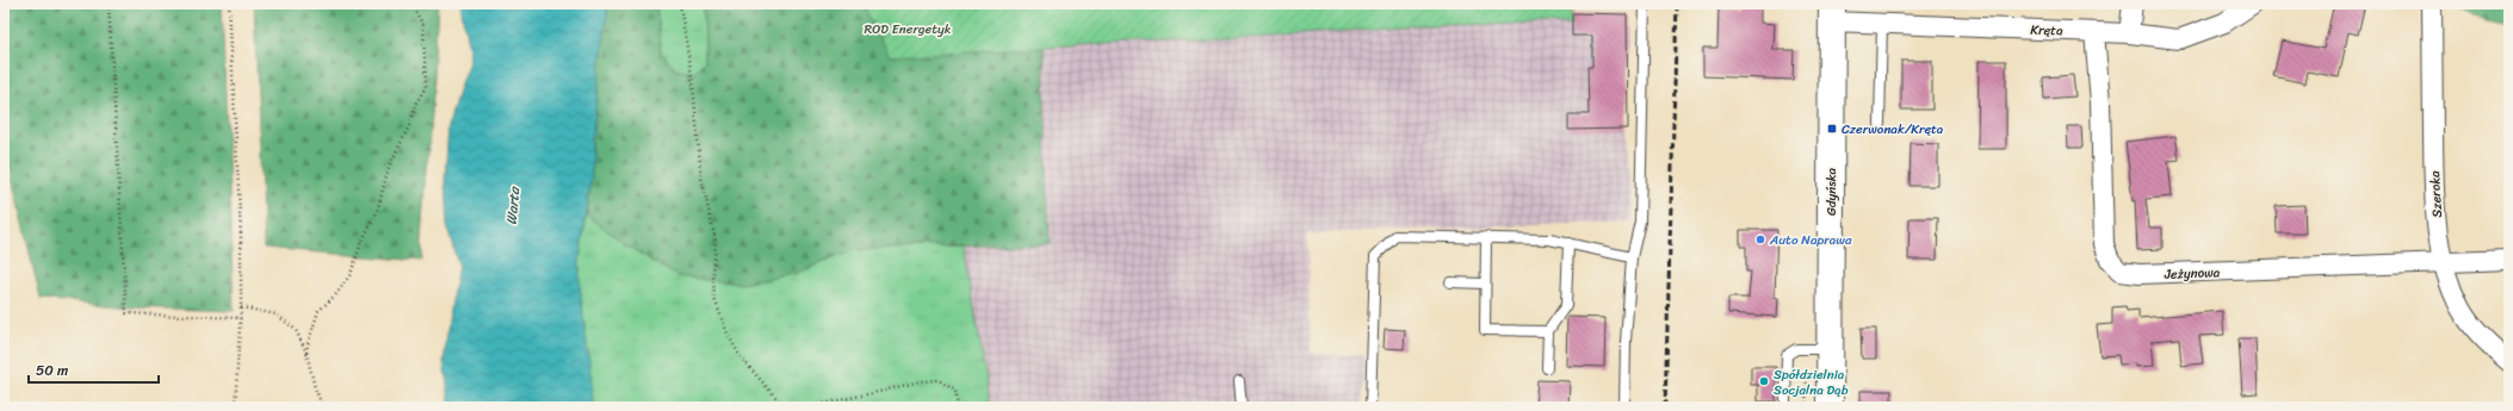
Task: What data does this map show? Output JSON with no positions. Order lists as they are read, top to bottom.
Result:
{
  "streets": {
    "main road": ["Gdyńska"],
    "street": ["Kręta", "Szeroka", "Jeżynowa"]
  },
  "crossings": [
    ["Kręta", "Gdyńska"],
    ["Kręta", "Jeżynowa"],
    ["Szeroka", "Jeżynowa"]
  ],
  "water": ["Warta"],
  "parks": ["ROD Energetyk"],
  "places": {
    "transit": ["Czerwonak/Kręta"],
    "other": ["Auto Naprawa", "Spółdzielnia Socjalna Dąb"]
  },
  "scale_bar": "50 m"
}
